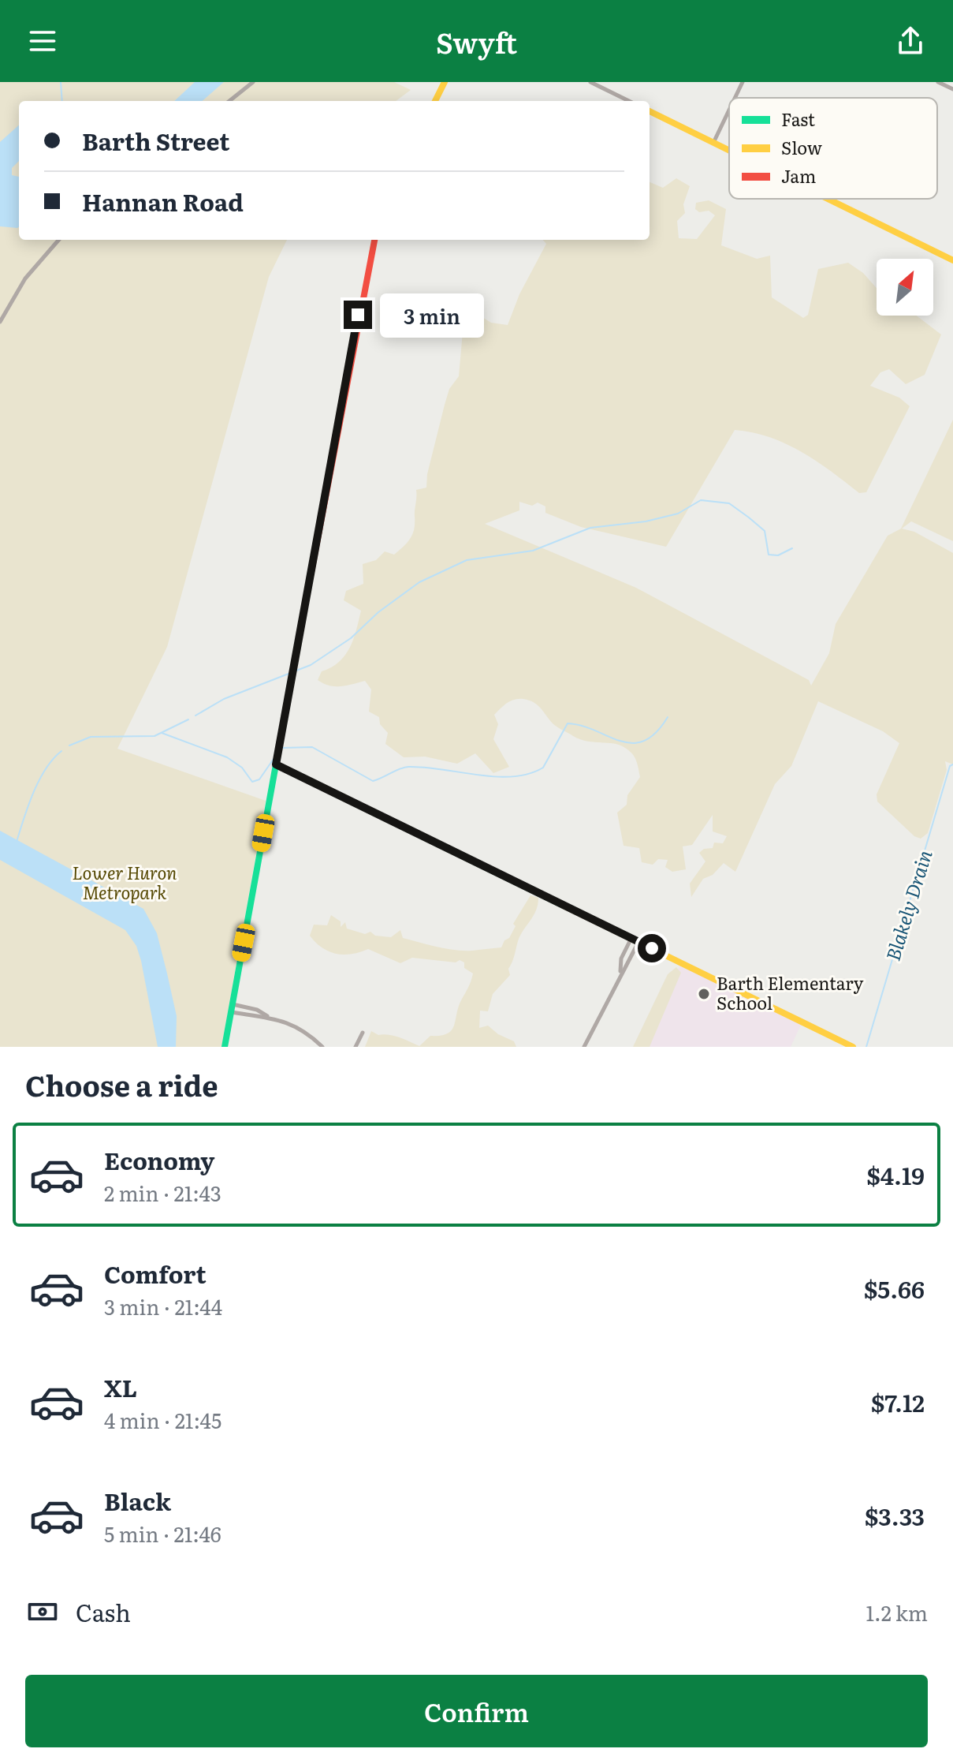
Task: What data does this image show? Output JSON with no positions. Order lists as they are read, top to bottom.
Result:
{
  "water": ["Blakely Drain"],
  "parks": ["Lower Huron Metropark"],
  "places": ["Barth Elementary School"],
  "legend": ["Fast", "Slow", "Jam"],
  "north": "top right",
  "page": {
    "header": "Swyft",
    "banner": ["Barth Street", "Hannan Road"],
    "bubble": "3 min",
    "heading": "Choose a ride",
    "list": [
      {
        "name": "Economy",
        "note": "2 min · 21:43",
        "value": "$4.19"
      },
      {
        "name": "Comfort",
        "note": "3 min · 21:44",
        "value": "$5.66"
      },
      {
        "name": "XL",
        "note": "4 min · 21:45",
        "value": "$7.12"
      },
      {
        "name": "Black",
        "note": "5 min · 21:46",
        "value": "$3.33"
      }
    ],
    "pay": ["Cash", "1.2 km"],
    "buttons": "Confirm"
  }
}
